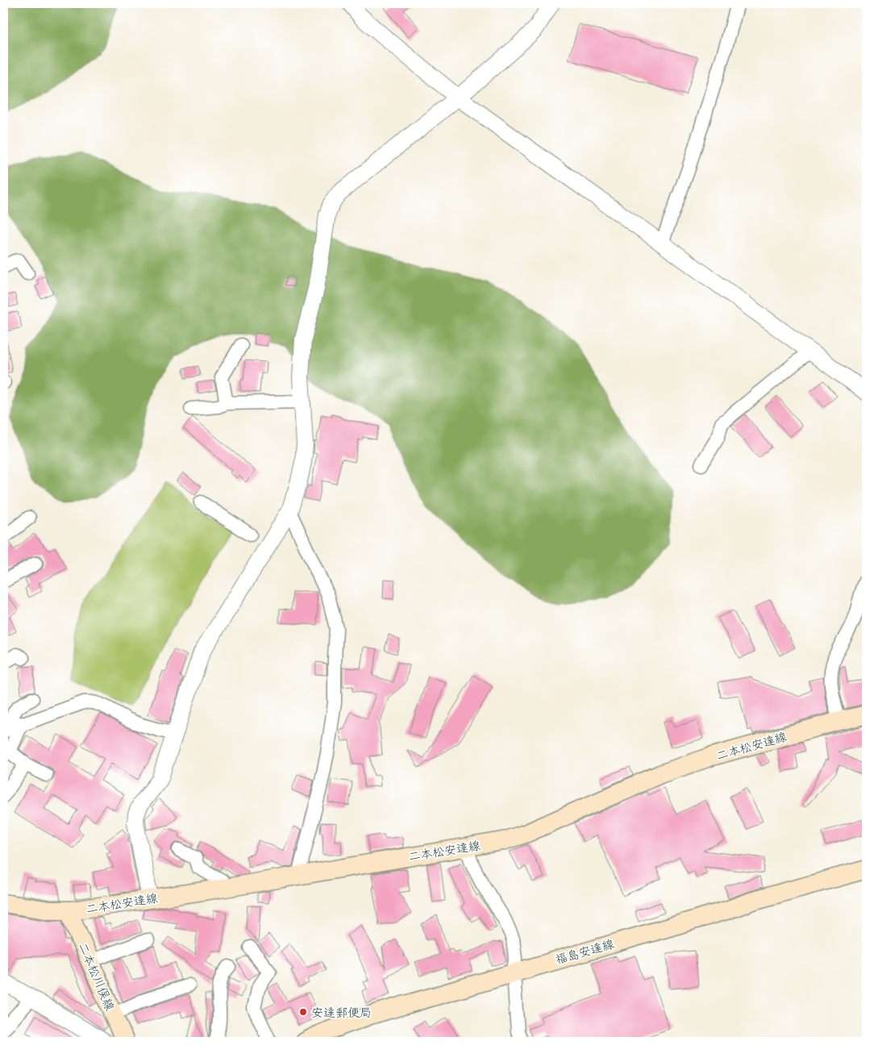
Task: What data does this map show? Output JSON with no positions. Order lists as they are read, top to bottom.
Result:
{
  "streets": {
    "main road": ["二本松安達線", "福島安達線", "二本松川俣線"]
  },
  "crossings": [
    ["二本松安達線", "二本松川俣線"]
  ],
  "places": ["安達郵便局"]
}
